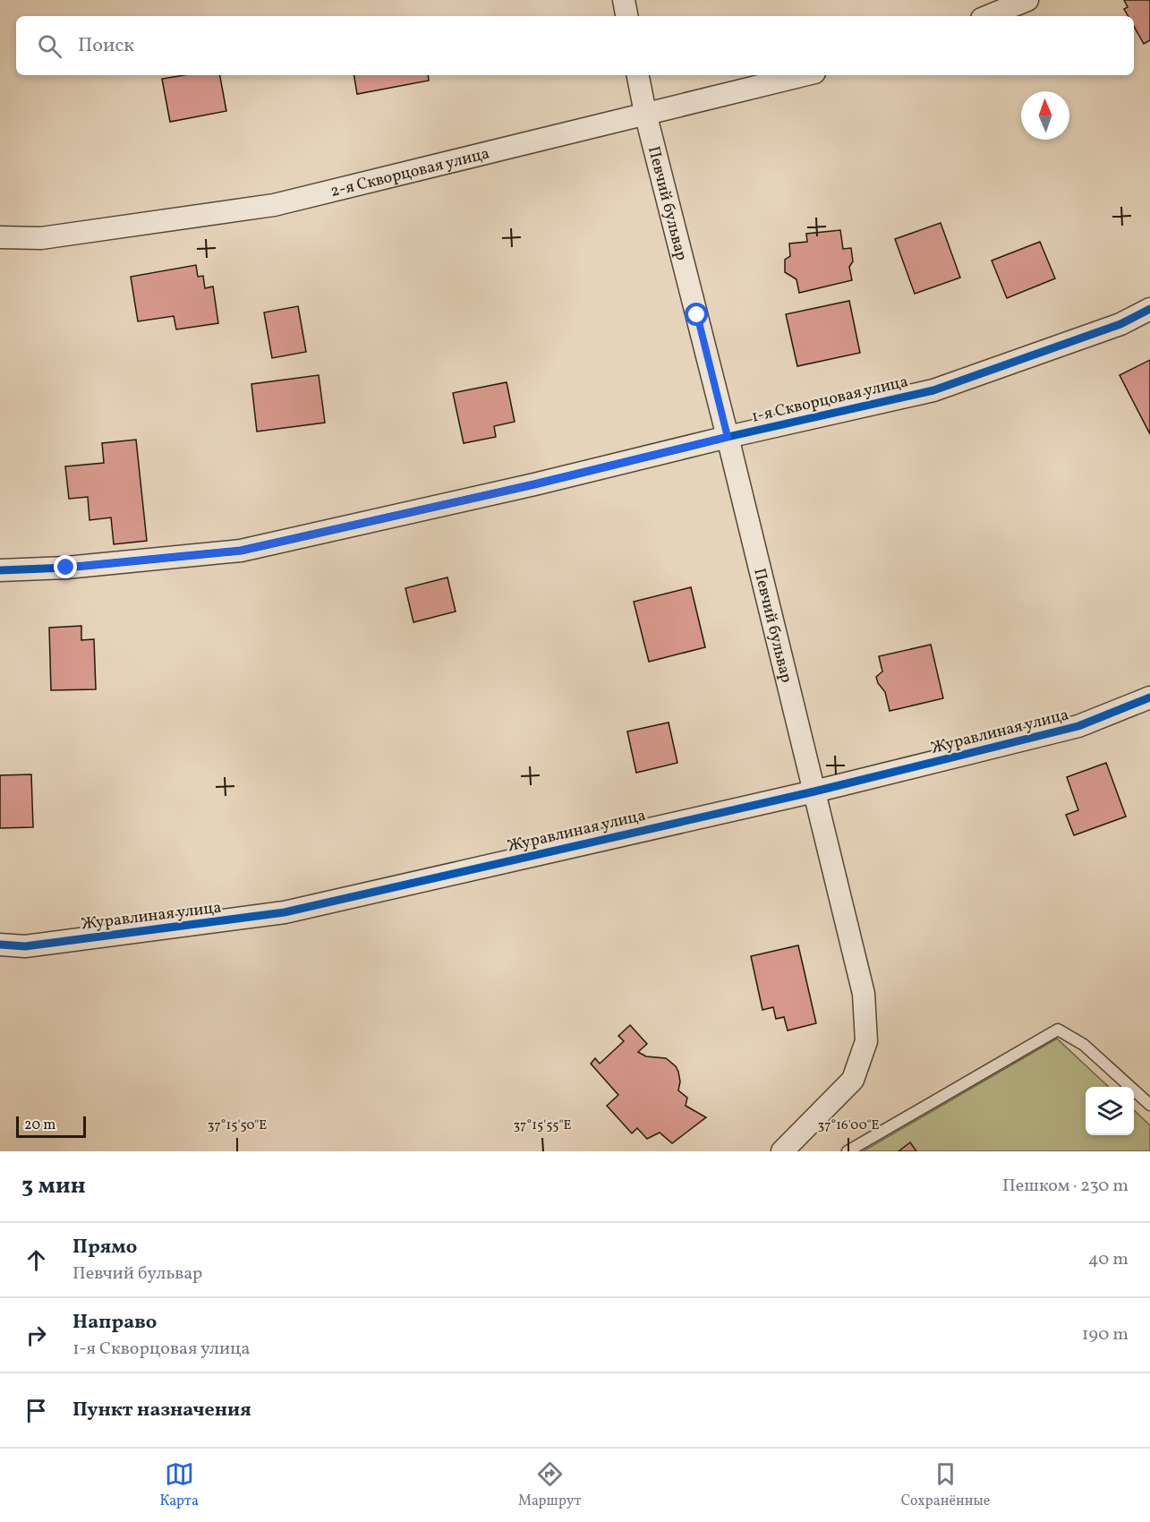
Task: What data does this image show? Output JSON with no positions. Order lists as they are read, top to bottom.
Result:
{
  "streets": {
    "street": [
      "2-я Скворцовая улица",
      "Певчий бульвар",
      "1-я Скворцовая улица",
      "Журавлиная улица"
    ]
  },
  "crossings": [
    ["2-я Скворцовая улица", "Певчий бульвар"],
    ["Певчий бульвар", "1-я Скворцовая улица"],
    ["Певчий бульвар", "Журавлиная улица"]
  ],
  "scale_bar": "20 m",
  "north": "top",
  "page": {
    "search": "Поиск",
    "scale": "20 m",
    "heading": ["3 мин", "Пешком · 230 m"],
    "list": [
      ["Прямо", "Певчий бульвар", "40 m"],
      ["Направо", "1-я Скворцовая улица", "190 m"],
      "Пункт назначения"
    ],
    "nav": ["Карта", "Маршрут", "Сохранённые"]
  },
  "coordinates": ["37°15'50\"E", "37°15'55\"E", "37°16'00\"E"]
}
